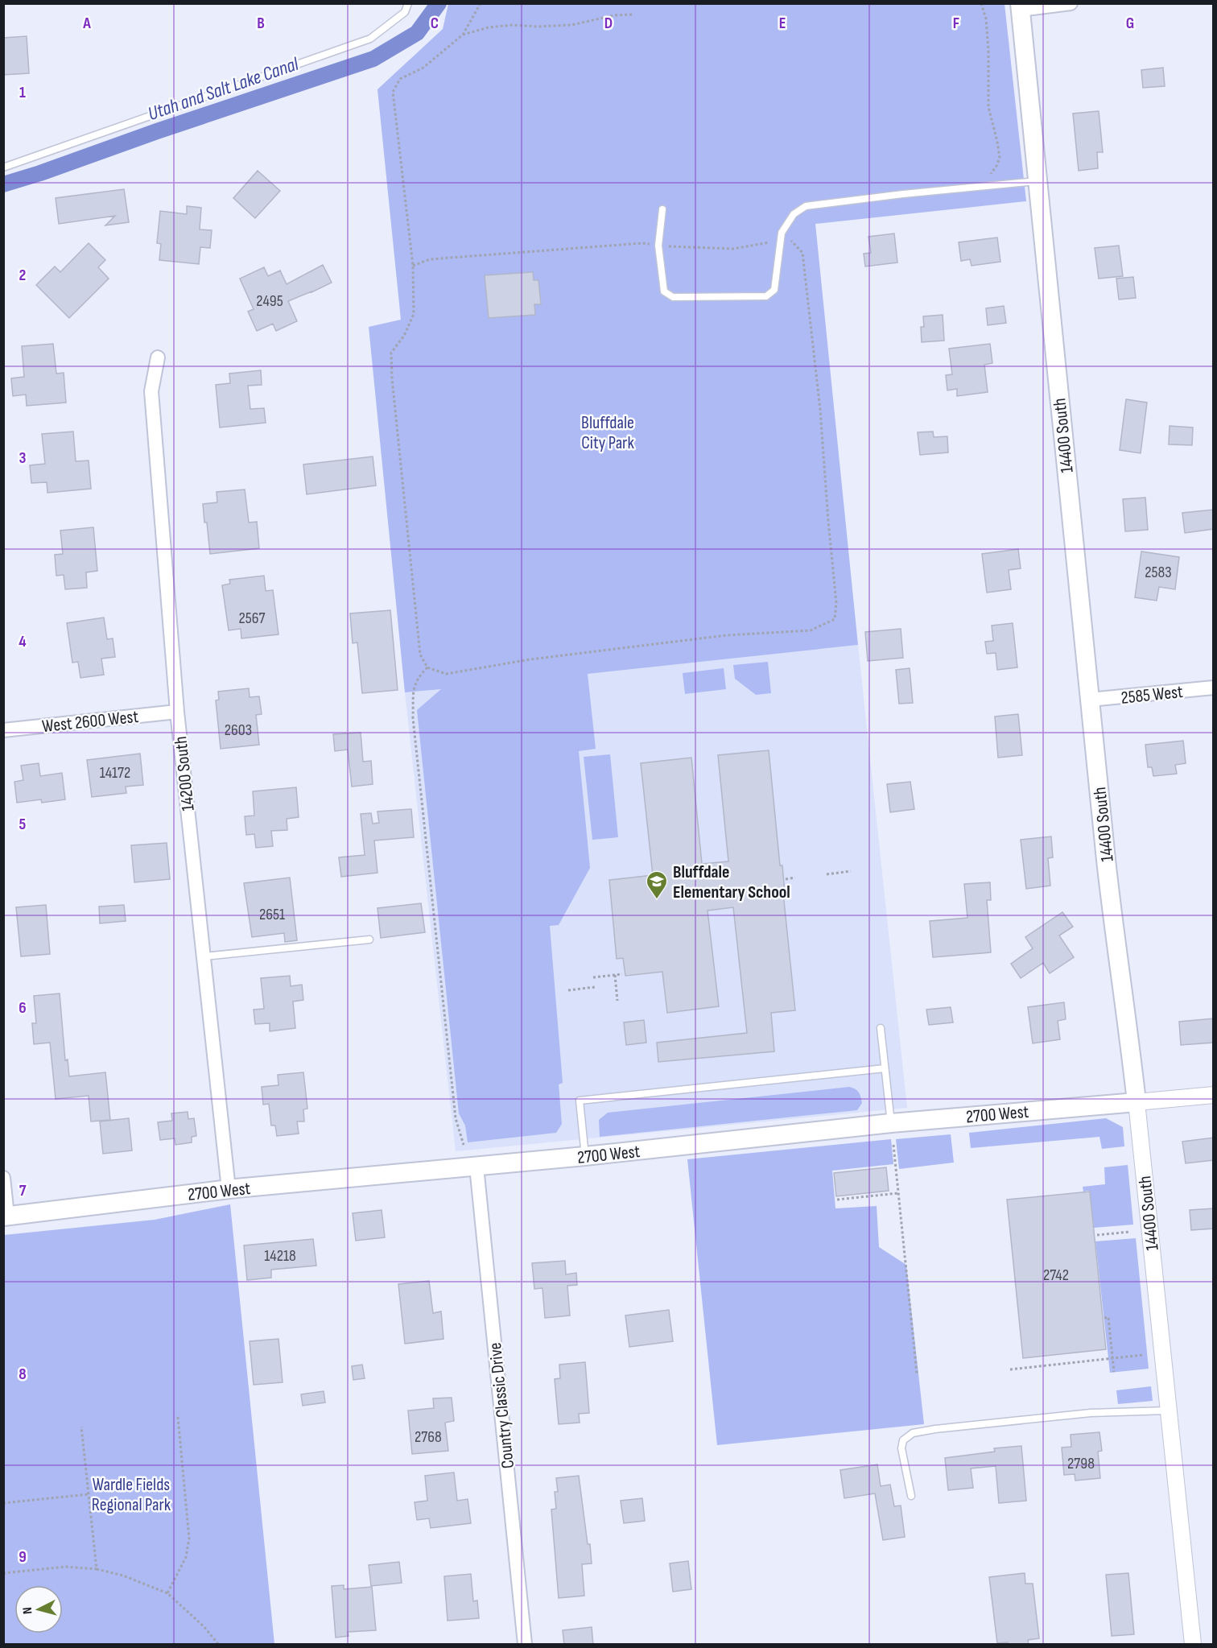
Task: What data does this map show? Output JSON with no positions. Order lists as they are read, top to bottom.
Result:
{
  "streets": {
    "main road": ["14400 South", "2700 West"],
    "street": [
      "2585 West",
      "West 2600 West",
      "14200 South",
      "Country Classic Drive"
    ]
  },
  "crossings": [
    ["14400 South", "2585 West"],
    ["14400 South", "2700 West"],
    ["West 2600 West", "14200 South"],
    ["14200 South", "2700 West"],
    ["2700 West", "Country Classic Drive"]
  ],
  "water": ["Utah and Salt Lake Canal"],
  "parks": ["Bluffdale City Park", "Wardle Fields Regional Park"],
  "places": {
    "school or university": ["Bluffdale Elementary School"]
  },
  "house_numbers": [
    "2495",
    "2583",
    "2567",
    "2603",
    "14172",
    "2651",
    "14218",
    "2742",
    "2768",
    "2798"
  ],
  "north": "left",
  "grid": {
    "columns": [
      "A",
      "B",
      "C",
      "D",
      "E",
      "F",
      "G"
    ],
    "rows": [
      "1",
      "2",
      "3",
      "4",
      "5",
      "6",
      "7",
      "8",
      "9"
    ]
  }
}
